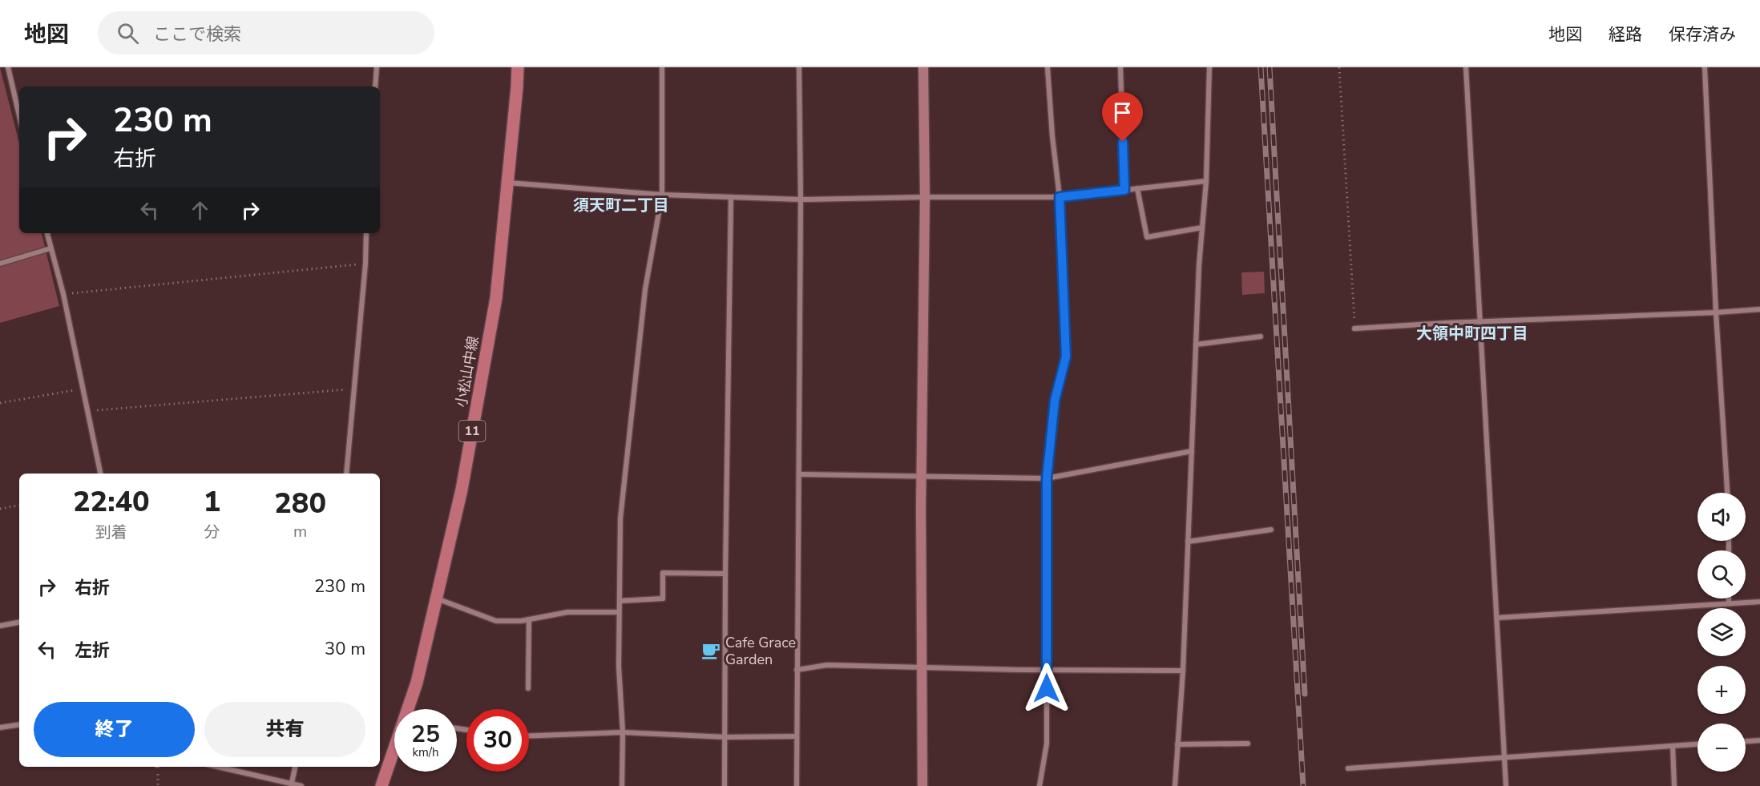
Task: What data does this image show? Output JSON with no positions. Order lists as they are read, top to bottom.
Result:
{
  "streets": {
    "main road": ["小松山中線", "11"]
  },
  "districts": ["須天町二丁目", "大領中町四丁目"],
  "places": {
    "cafe": ["Cafe Grace Garden"]
  },
  "page": {
    "header": "地図",
    "search": "ここで検索",
    "nav": ["地図", "経路", "保存済み"],
    "turn": ["230 m", "右折"],
    "eta": [
      "22:40",
      "到着",
      "1",
      "分",
      "280",
      "m"
    ],
    "map_buttons": ["+", "−"],
    "list": [
      {
        "name": "右折",
        "value": "230 m"
      },
      {
        "name": "左折",
        "value": "30 m"
      }
    ],
    "buttons": ["終了", "共有"],
    "speed": "25 km/h",
    "limit": "30"
  }
}
